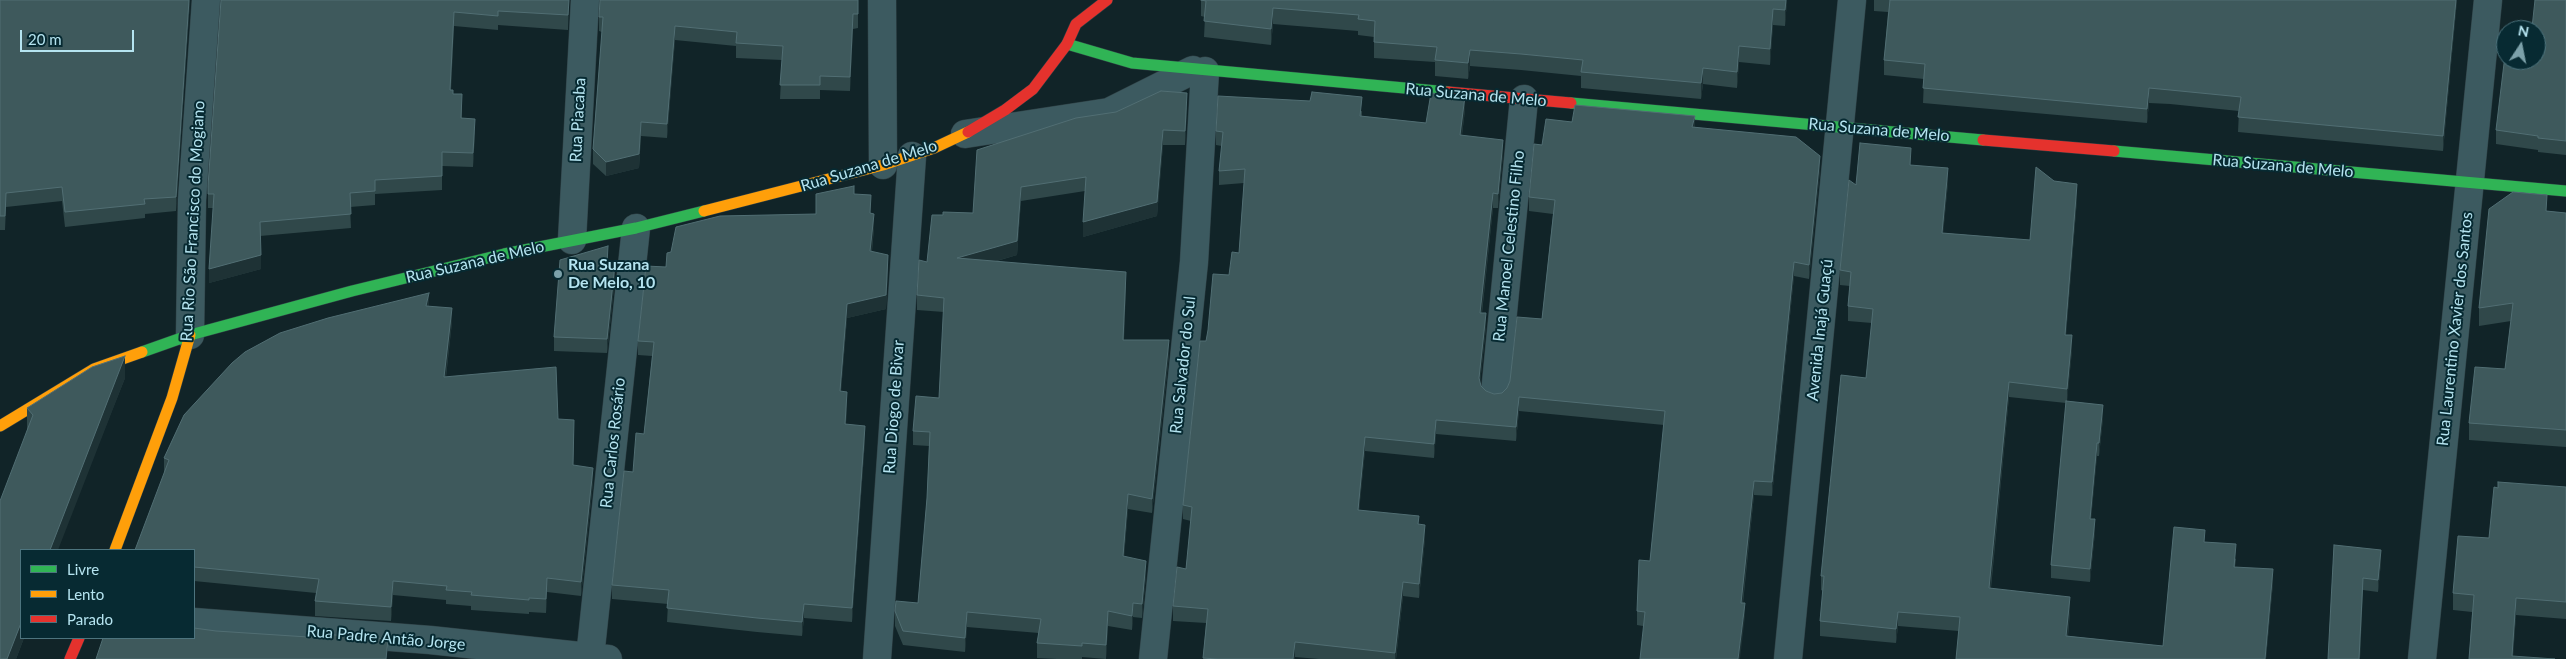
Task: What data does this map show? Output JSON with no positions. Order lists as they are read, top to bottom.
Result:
{
  "streets": {
    "street": [
      "Rua Suzana de Melo",
      "Rua Piacaba",
      "Rua Rio São Francisco do Mogiano",
      "Rua Manoel Celestino Filho",
      "Rua Laurentino Xavier dos Santos",
      "Avenida Inajá Guaçú",
      "Rua Salvador do Sul",
      "Rua Diogo de Bivar",
      "Rua Carlos Rosário",
      "Rua Padre Antão Jorge"
    ]
  },
  "crossings": [
    ["Rua Suzana de Melo", "Rua Piacaba"],
    ["Rua Suzana de Melo", "Rua Rio São Francisco do Mogiano"],
    ["Rua Suzana de Melo", "Rua Manoel Celestino Filho"],
    ["Rua Suzana de Melo", "Rua Laurentino Xavier dos Santos"],
    ["Rua Suzana de Melo", "Avenida Inajá Guaçú"],
    ["Rua Suzana de Melo", "Rua Salvador do Sul"],
    ["Rua Suzana de Melo", "Rua Diogo de Bivar"],
    ["Rua Suzana de Melo", "Rua Carlos Rosário"],
    ["Rua Carlos Rosário", "Rua Padre Antão Jorge"]
  ],
  "places": ["Rua Suzana De Melo, 10"],
  "legend": ["Livre", "Lento", "Parado"],
  "scale_bar": "20 m",
  "north": "top"
}
